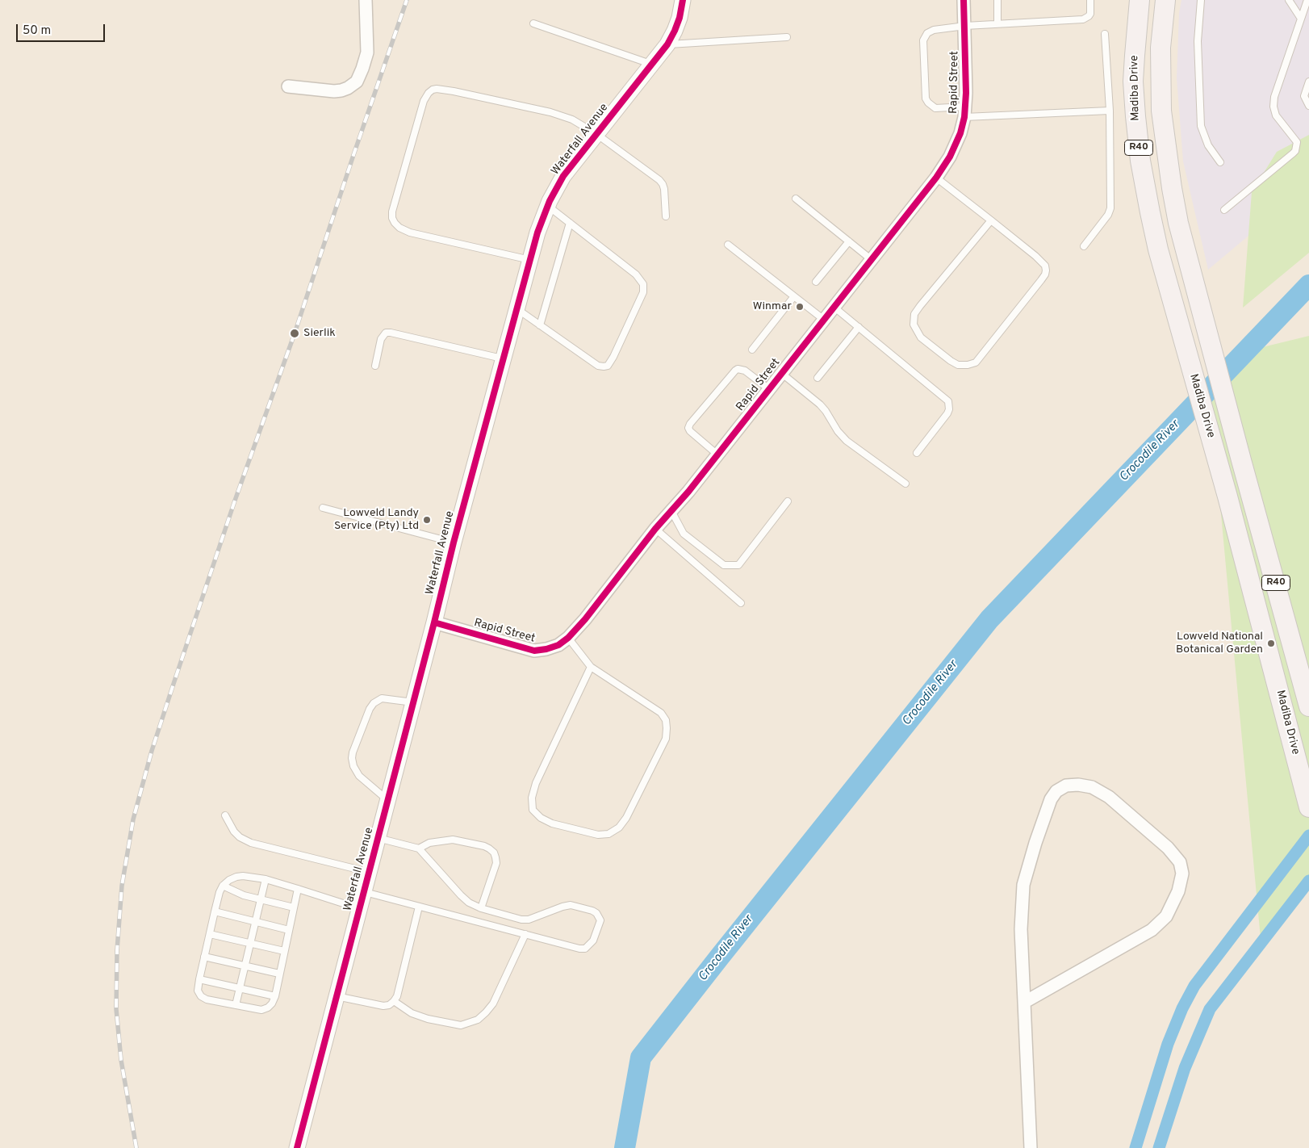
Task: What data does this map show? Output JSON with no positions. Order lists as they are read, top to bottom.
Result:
{
  "streets": {
    "main road": ["Madiba Drive", "R40"],
    "street": ["Rapid Street", "Waterfall Avenue"]
  },
  "crossings": [
    ["Rapid Street", "Waterfall Avenue"]
  ],
  "water": ["Crocodile River"],
  "places": [
    "Winmar",
    "Sierlik",
    "Lowveld Landy Service (Pty) Ltd",
    "Lowveld National Botanical Garden"
  ],
  "scale_bar": "50 m"
}
